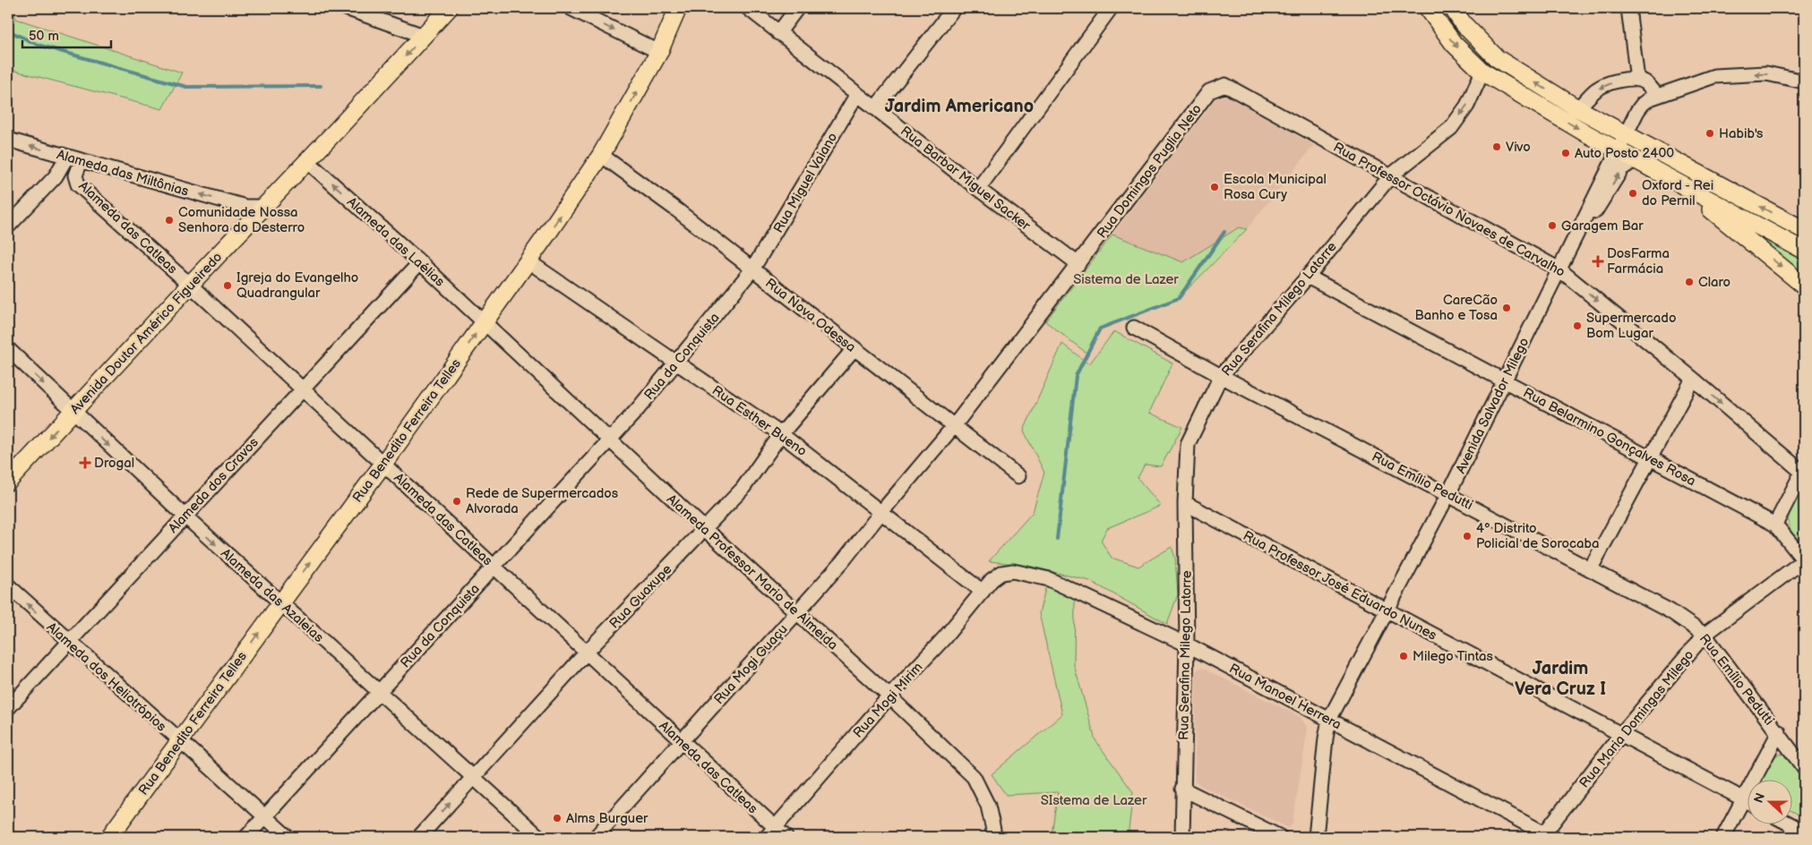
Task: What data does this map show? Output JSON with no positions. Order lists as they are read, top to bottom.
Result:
{
  "streets": {
    "main road": ["Avenida Doutor Américo Figueiredo", "Rua Benedito Ferreira Telles"],
    "street": [
      "Rua Domingos Puglia Neto",
      "Alameda das Miltônias",
      "Rua Barbar Miguel Sacker",
      "Rua Miguel Vaiano",
      "Rua Professor Octávio Novaes de Carvalho",
      "Alameda das Catleas",
      "Alameda das Laélias",
      "Rua Serafina Milego Latorre",
      "Rua Nova Odessa",
      "Rua da Conquista",
      "Avenida Salvador Milego",
      "Rua Esther Bueno",
      "Rua Belarmino Gonçalves Rosa",
      "Rua Emílio Pedutti",
      "Alameda dos Cravos",
      "Alameda Professor Mario de Almeida",
      "Rua Professor José Eduardo Nunes",
      "Alameda das Azaleias",
      "Rua Guaxupe",
      "Rua Mogi Guaçu",
      "Alameda dos Heliotrópios",
      "Rua Manoel Herrera",
      "Rua Mogi Mirim",
      "Rua Maria Domingas Milego"
    ]
  },
  "crossings": [
    ["Rua Domingos Puglia Neto", "Rua Barbar Miguel Sacker"],
    ["Rua Domingos Puglia Neto", "Rua Professor Octávio Novaes de Carvalho"],
    ["Rua Domingos Puglia Neto", "Rua Nova Odessa"],
    ["Rua Domingos Puglia Neto", "Rua Mogi Guaçu"],
    ["Alameda das Miltônias", "Alameda das Catleas"],
    ["Alameda das Miltônias", "Avenida Doutor Américo Figueiredo"],
    ["Rua Barbar Miguel Sacker", "Rua Miguel Vaiano"],
    ["Rua Miguel Vaiano", "Rua Nova Odessa"],
    ["Rua Miguel Vaiano", "Rua da Conquista"],
    ["Rua Professor Octávio Novaes de Carvalho", "Rua Serafina Milego Latorre"],
    ["Rua Professor Octávio Novaes de Carvalho", "Avenida Salvador Milego"],
    ["Alameda das Catleas", "Avenida Doutor Américo Figueiredo"],
    ["Alameda das Catleas", "Rua da Conquista"],
    ["Alameda das Catleas", "Rua Benedito Ferreira Telles"],
    ["Alameda das Catleas", "Alameda dos Cravos"],
    ["Alameda das Catleas", "Rua Guaxupe"],
    ["Alameda das Catleas", "Rua Mogi Guaçu"],
    ["Alameda das Catleas", "Rua Mogi Mirim"],
    ["Alameda das Laélias", "Avenida Doutor Américo Figueiredo"],
    ["Alameda das Laélias", "Rua Benedito Ferreira Telles"],
    ["Alameda das Laélias", "Alameda dos Cravos"],
    ["Alameda das Laélias", "Alameda Professor Mario de Almeida"],
    ["Rua Serafina Milego Latorre", "Rua Belarmino Gonçalves Rosa"],
    ["Rua Serafina Milego Latorre", "Rua Emílio Pedutti"],
    ["Rua Serafina Milego Latorre", "Rua Professor José Eduardo Nunes"],
    ["Rua Serafina Milego Latorre", "Rua Manoel Herrera"],
    ["Rua Nova Odessa", "Rua da Conquista"],
    ["Rua Nova Odessa", "Rua Benedito Ferreira Telles"],
    ["Rua Nova Odessa", "Rua Guaxupe"],
    ["Rua Nova Odessa", "Rua Mogi Guaçu"],
    ["Avenida Doutor Américo Figueiredo", "Alameda das Azaleias"],
    ["Rua da Conquista", "Rua Esther Bueno"],
    ["Rua da Conquista", "Alameda Professor Mario de Almeida"],
    ["Rua da Conquista", "Alameda das Azaleias"],
    ["Rua da Conquista", "Alameda dos Heliotrópios"],
    ["Avenida Salvador Milego", "Rua Belarmino Gonçalves Rosa"],
    ["Avenida Salvador Milego", "Rua Emílio Pedutti"],
    ["Avenida Salvador Milego", "Rua Professor José Eduardo Nunes"],
    ["Avenida Salvador Milego", "Rua Manoel Herrera"],
    ["Rua Esther Bueno", "Rua Benedito Ferreira Telles"],
    ["Rua Esther Bueno", "Rua Guaxupe"],
    ["Rua Esther Bueno", "Rua Mogi Guaçu"],
    ["Rua Esther Bueno", "Rua Mogi Mirim"],
    ["Rua Benedito Ferreira Telles", "Alameda Professor Mario de Almeida"],
    ["Rua Benedito Ferreira Telles", "Alameda das Azaleias"],
    ["Rua Benedito Ferreira Telles", "Alameda dos Heliotrópios"],
    ["Rua Belarmino Gonçalves Rosa", "Rua Maria Domingas Milego"],
    ["Rua Emílio Pedutti", "Rua Maria Domingas Milego"],
    ["Alameda dos Cravos", "Alameda das Azaleias"],
    ["Alameda dos Cravos", "Alameda dos Heliotrópios"],
    ["Alameda Professor Mario de Almeida", "Rua Guaxupe"],
    ["Alameda Professor Mario de Almeida", "Rua Mogi Guaçu"],
    ["Alameda Professor Mario de Almeida", "Rua Mogi Mirim"],
    ["Rua Professor José Eduardo Nunes", "Rua Maria Domingas Milego"],
    ["Alameda das Azaleias", "Rua Guaxupe"],
    ["Rua Manoel Herrera", "Rua Mogi Mirim"],
    ["Rua Manoel Herrera", "Rua Maria Domingas Milego"]
  ],
  "one_way": [
    "Alameda das Miltônias",
    "Rua Professor Octávio Novaes de Carvalho",
    "Alameda das Laélias",
    "Avenida Doutor Américo Figueiredo",
    "Rua Benedito Ferreira Telles",
    "Alameda das Azaleias"
  ],
  "districts": ["Jardim Americano", "Jardim Vera Cruz I"],
  "parks": ["Sistema de Lazer", "SIstema de Lazer"],
  "places": {
    "other": [
      "Habib's",
      "Vivo",
      "Auto Posto 2400",
      "Escola Municipal Rosa Cury",
      "Oxford - Rei do Pernil",
      "Comunidade Nossa Senhora do Desterro",
      "Garagem Bar",
      "Claro",
      "Igreja do Evangelho Quadrangular",
      "CareCão Banho e Tosa",
      "Supermercado Bom Lugar",
      "Rede de Supermercados Alvorada",
      "4º Distrito Policial de Sorocaba",
      "Milego Tintas",
      "Alms Burguer"
    ],
    "health": ["DosFarma Farmácia", "Drogal"]
  },
  "scale_bar": "50 m",
  "north": "left"
}
